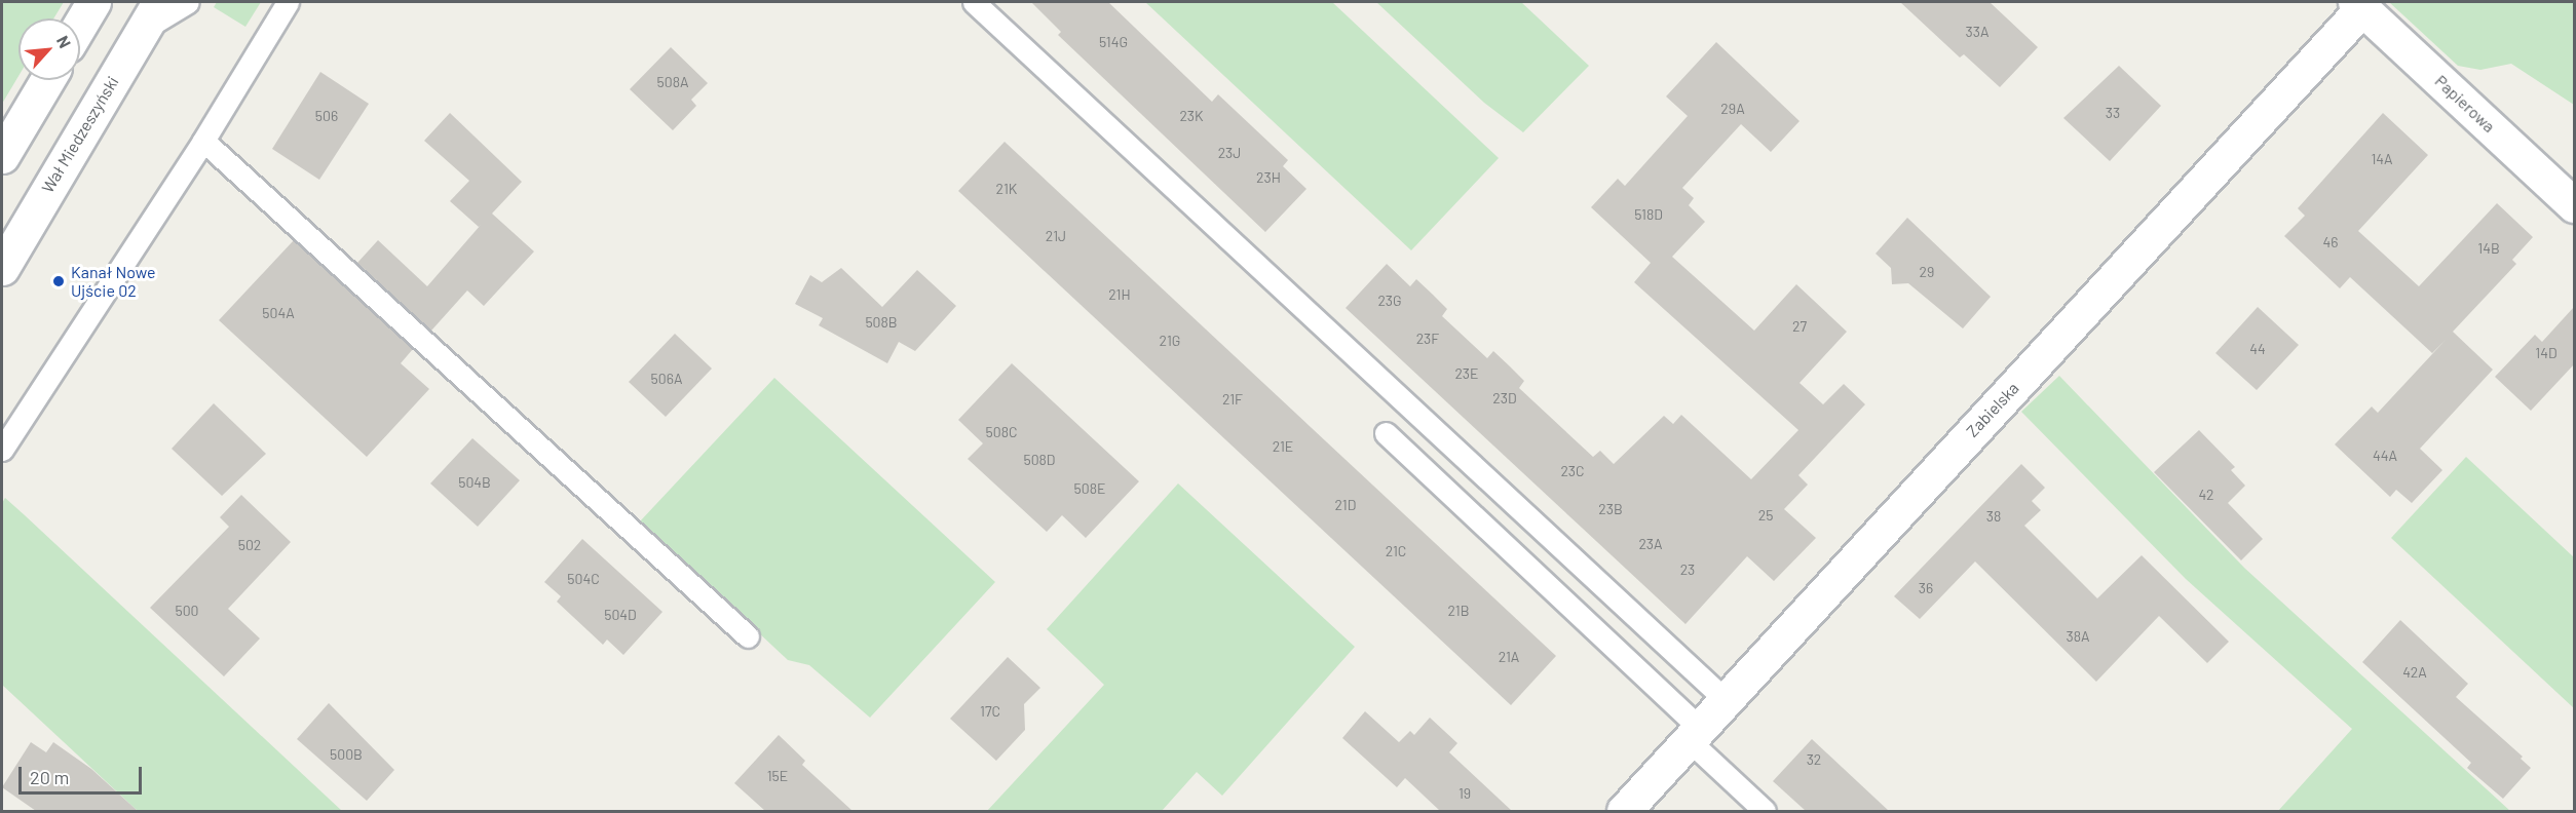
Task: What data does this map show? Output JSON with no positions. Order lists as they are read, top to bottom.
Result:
{
  "streets": {
    "street": ["Papierowa", "Wał Miedzeszyński", "Zabielska"]
  },
  "crossings": [
    ["Papierowa", "Zabielska"]
  ],
  "places": ["Kanał Nowe Ujście 02"],
  "house_numbers": [
    "33A",
    "514G",
    "508A",
    "29A",
    "33",
    "506",
    "23K",
    "23J",
    "14A",
    "23H",
    "21K",
    "518D",
    "21J",
    "46",
    "14B",
    "29",
    "21H",
    "23G",
    "504A",
    "508B",
    "27",
    "23F",
    "21G",
    "44",
    "14D",
    "23E",
    "506A",
    "23D",
    "21F",
    "508C",
    "21E",
    "44A",
    "508D",
    "23C",
    "504B",
    "508E",
    "42",
    "21D",
    "23B",
    "25",
    "38",
    "23A",
    "502",
    "21C",
    "23",
    "504C",
    "36",
    "500",
    "21B",
    "504D",
    "38A",
    "21A",
    "42A",
    "17C",
    "500B",
    "32",
    "15E",
    "19"
  ],
  "scale_bar": "20 m",
  "north": "top right"
}
